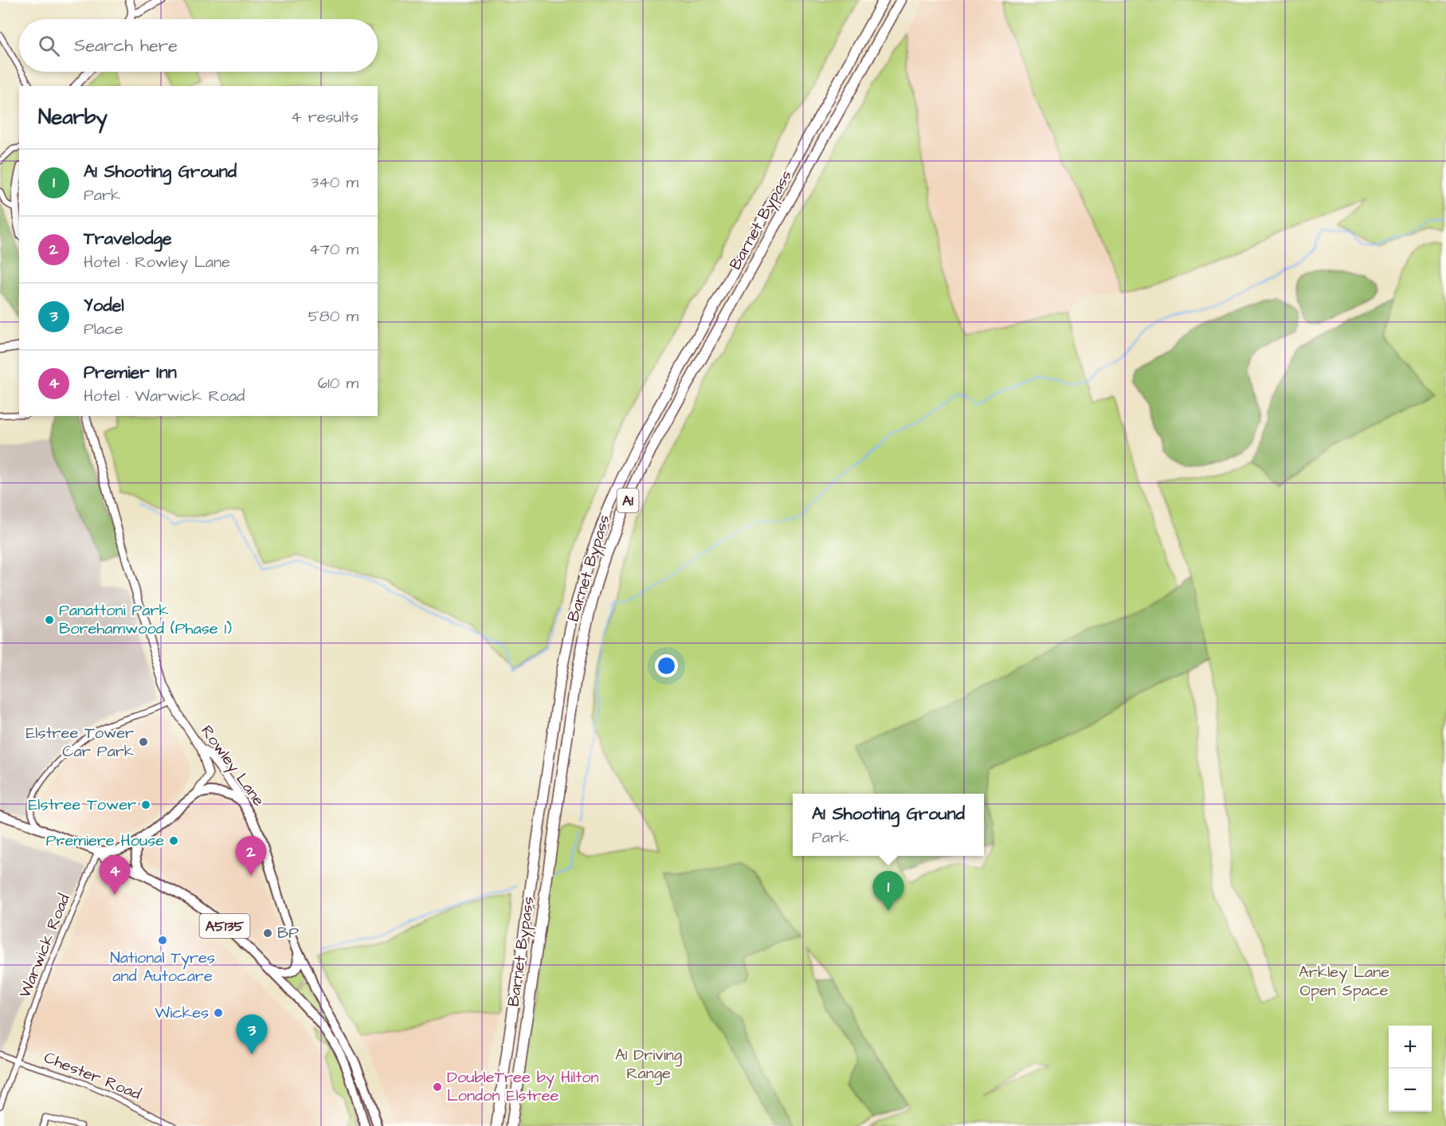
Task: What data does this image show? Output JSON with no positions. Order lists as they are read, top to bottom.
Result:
{
  "streets": {
    "highway": ["Barnet Bypass", "A1"],
    "main road": ["Rowley Lane", "A5135"],
    "street": ["Warwick Road", "Chester Road"]
  },
  "crossings": [
    ["A5135", "Warwick Road"],
    ["Warwick Road", "Chester Road"]
  ],
  "parks": ["Arkley Lane Open Space", "A1 Driving Range"],
  "places": [
    "Panattoni Park Borehamwood (Phase 1)",
    "Elstree Tower Car Park",
    "Elstree Tower",
    "Premiere House",
    "BP",
    "National Tyres and Autocare",
    "Wickes",
    "DoubleTree by Hilton London Elstree"
  ],
  "page": {
    "search": "Search here",
    "heading": ["Nearby", "4 results"],
    "list": [
      {
        "mark": "1",
        "name": "A1 Shooting Ground",
        "note": "Park",
        "value": "340 m"
      },
      {
        "mark": "2",
        "name": "Travelodge",
        "note": "Hotel · Rowley Lane",
        "value": "470 m"
      },
      {
        "mark": "3",
        "name": "Yodel",
        "note": "Place",
        "value": "580 m"
      },
      {
        "mark": "4",
        "name": "Premier Inn",
        "note": "Hotel · Warwick Road",
        "value": "610 m"
      }
    ],
    "popup": ["A1 Shooting Ground", "Park"],
    "pins": [
      "2",
      "4",
      "1",
      "3"
    ],
    "map_buttons": ["+", "−"]
  }
}
